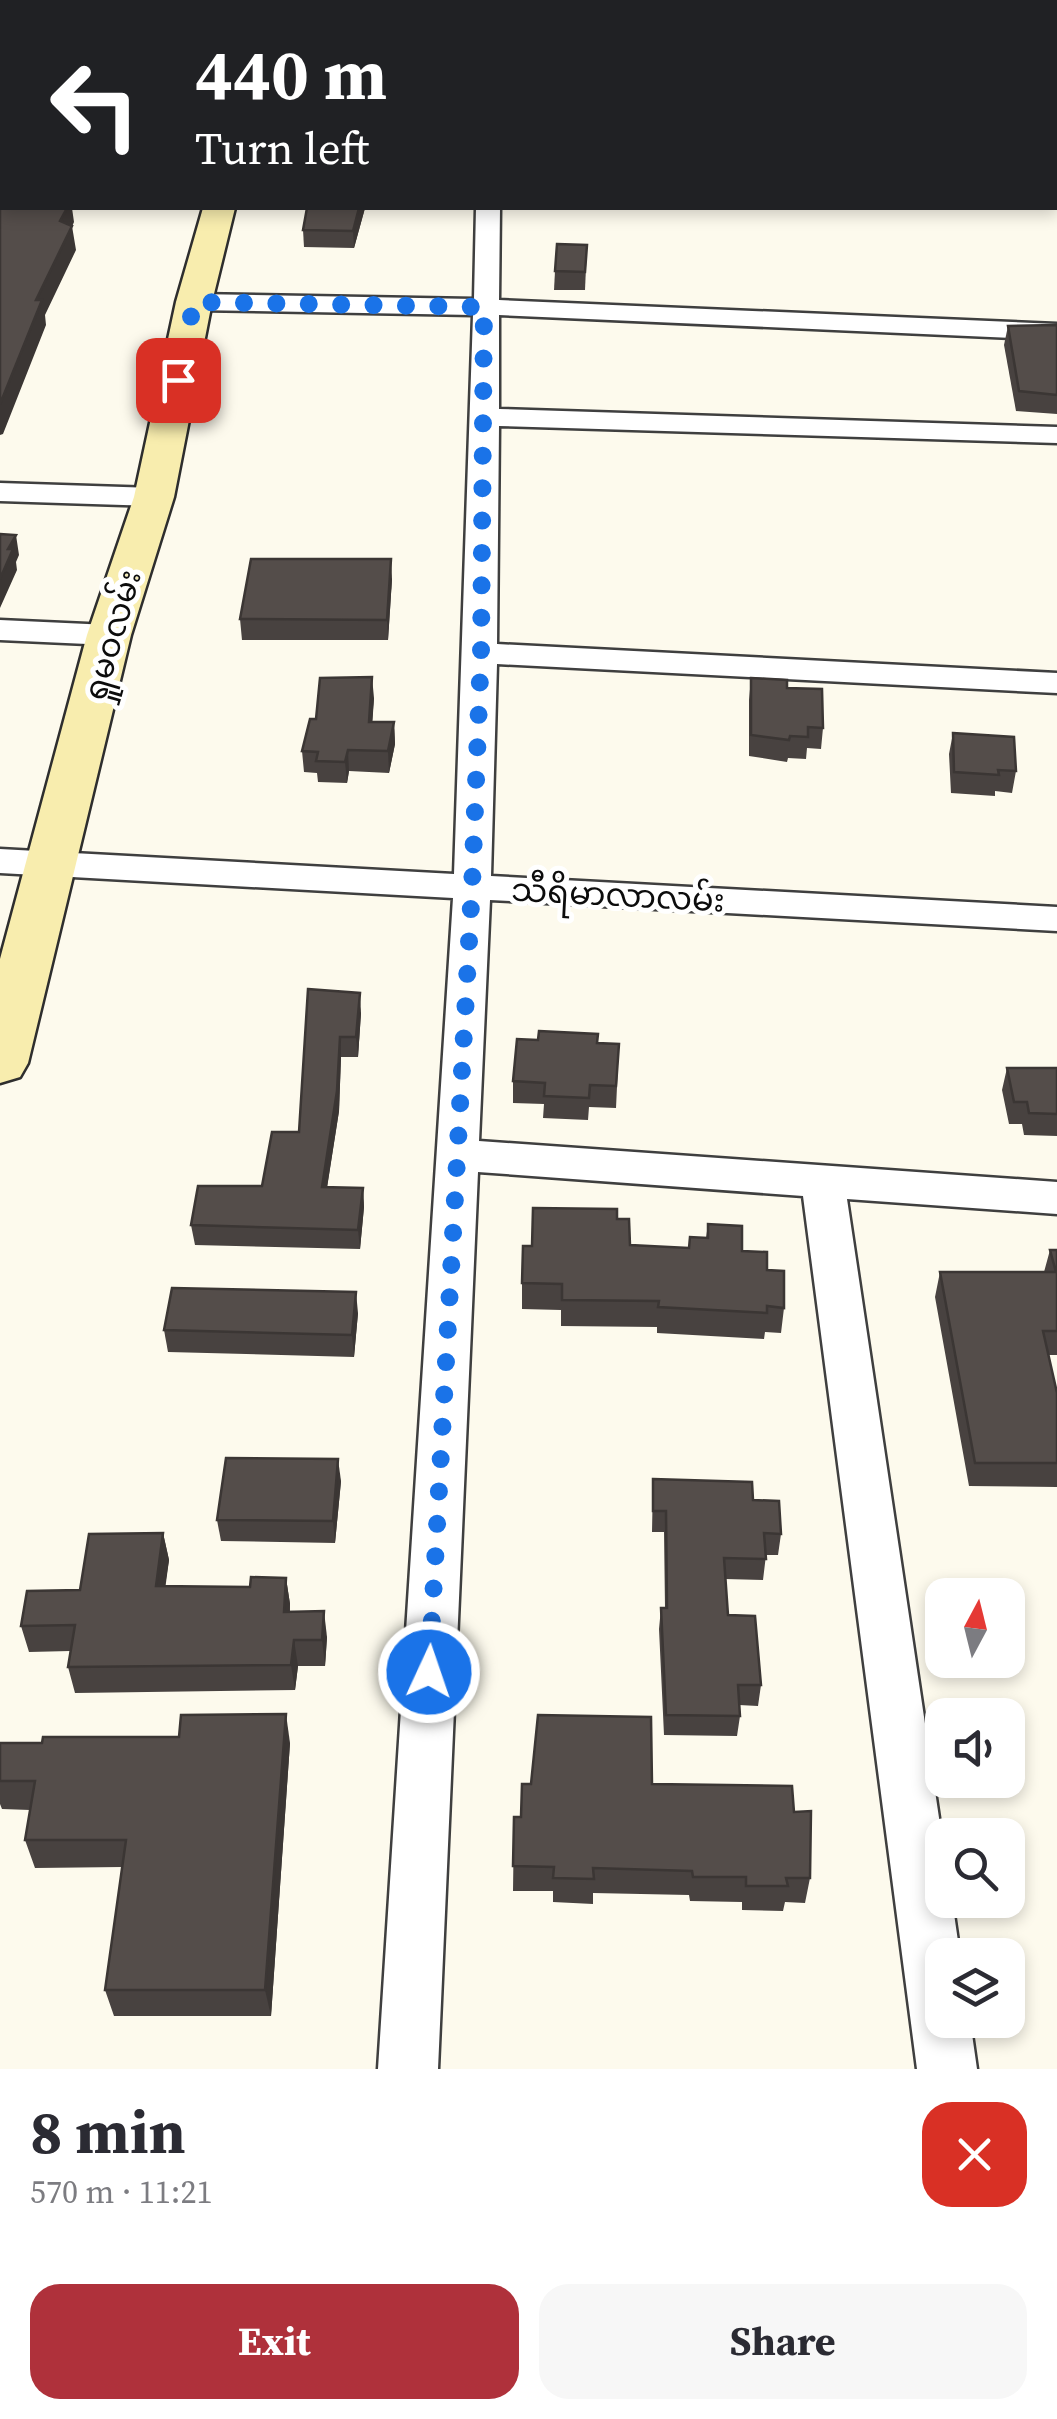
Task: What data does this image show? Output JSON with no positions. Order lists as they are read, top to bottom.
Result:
{
  "streets": {
    "street": ["ရှုမဝလမ်း", "သီရိမာလာလမ်း"]
  },
  "crossings": [
    ["ရှုမဝလမ်း", "သီရိမာလာလမ်း"]
  ],
  "north": "top",
  "page": {
    "turn": ["440 m", "Turn left"],
    "heading": ["8 min", "570 m · 11:21"],
    "buttons": ["Exit", "Share"]
  }
}
